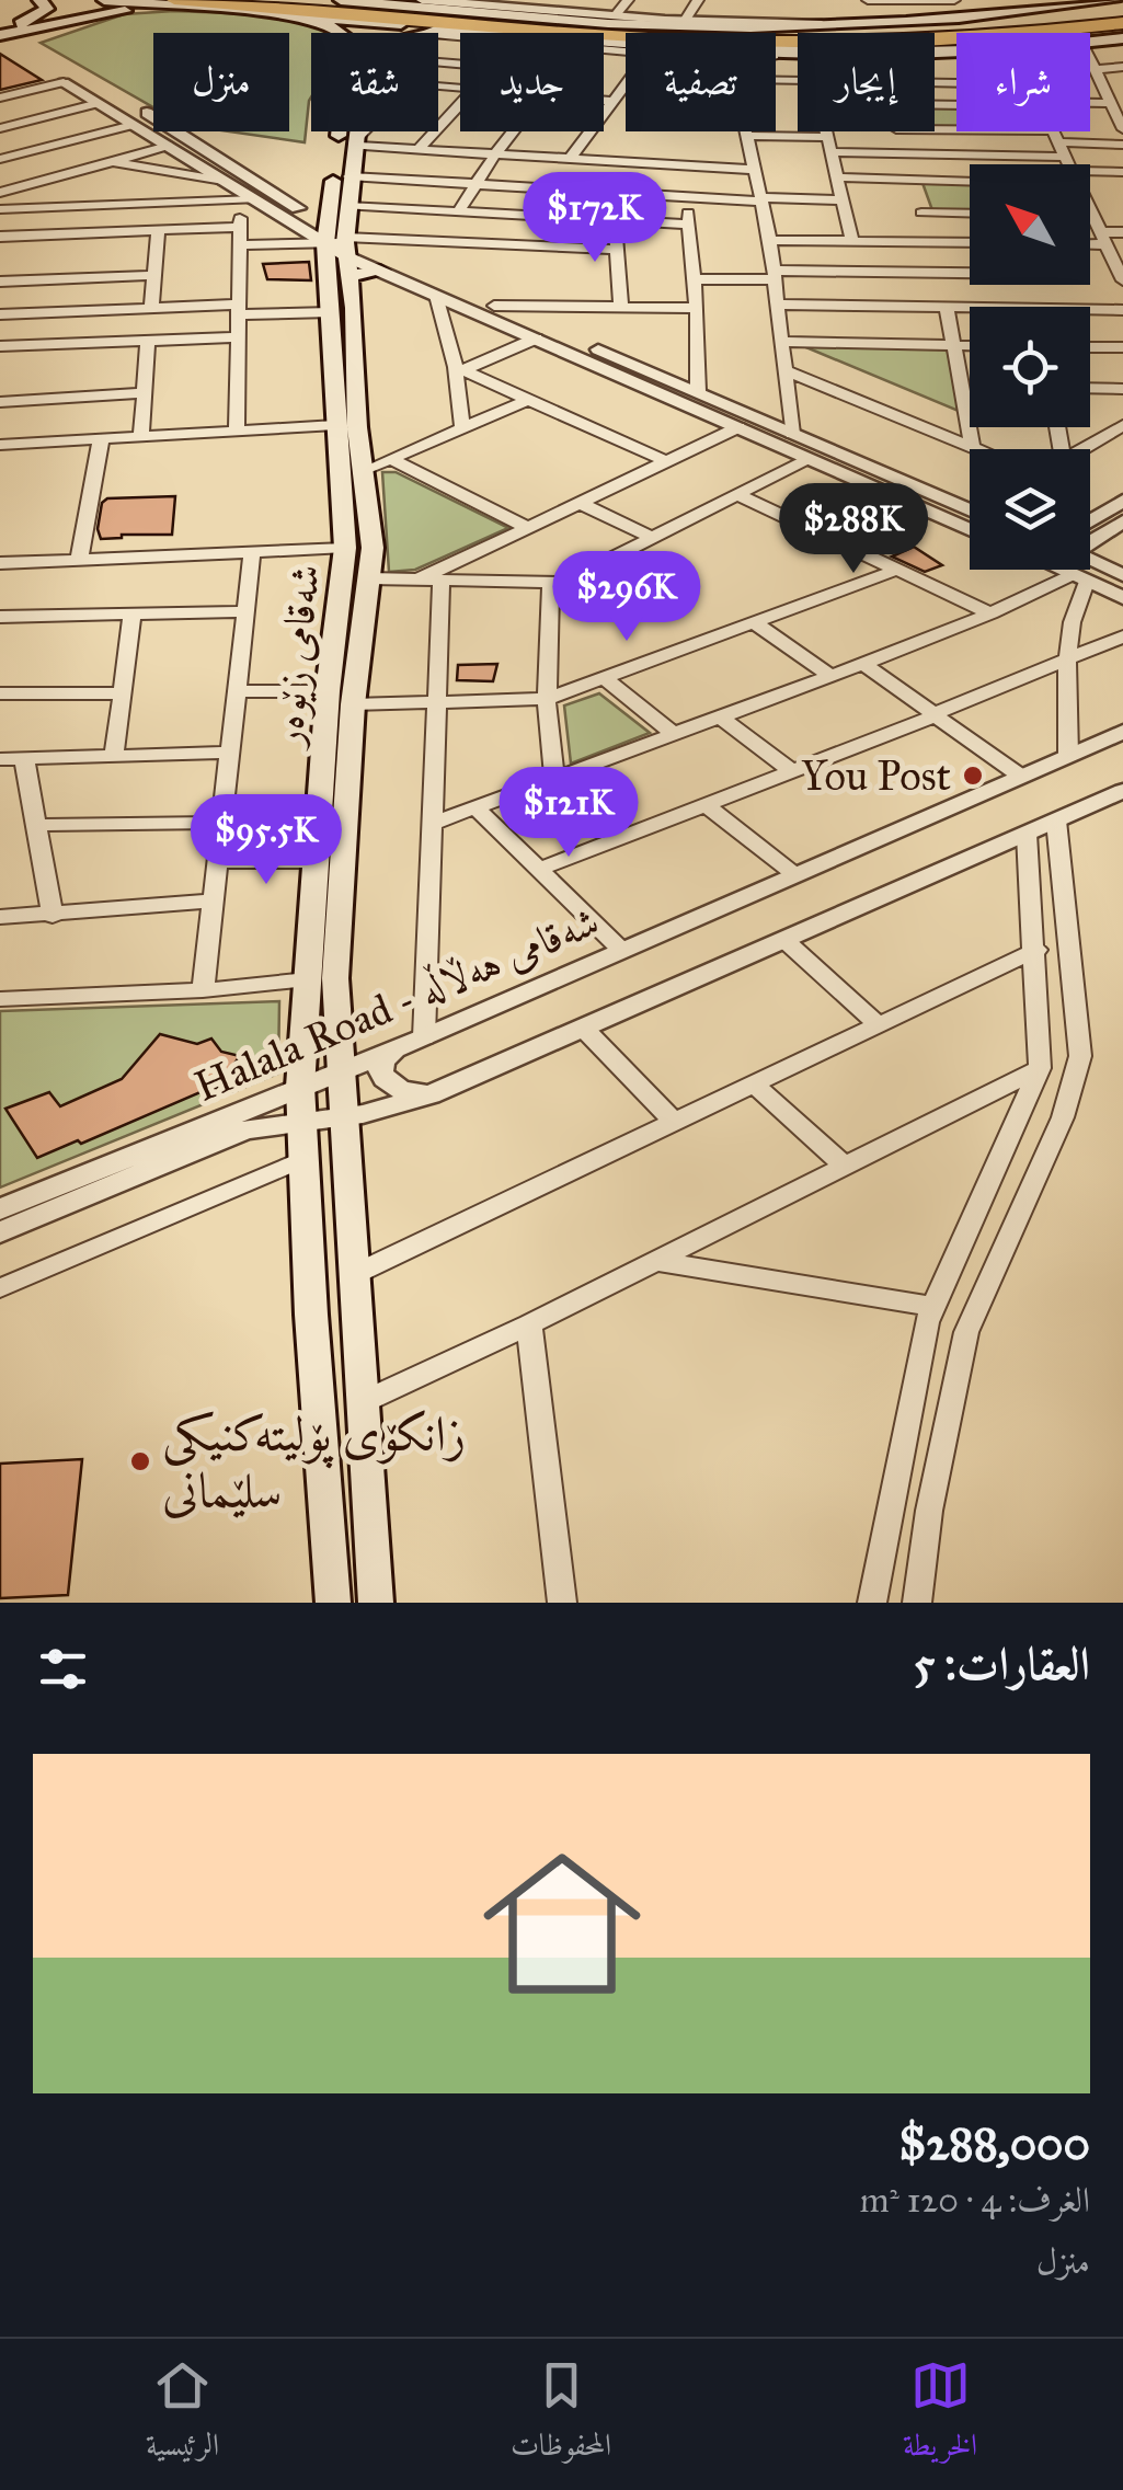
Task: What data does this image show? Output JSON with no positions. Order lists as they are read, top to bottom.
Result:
{
  "streets": {
    "main road": ["شەقامی زێوەر"],
    "street": ["Halala Road - شەقامی هەڵاڵە"]
  },
  "crossings": [
    ["شەقامی زێوەر", "Halala Road - شەقامی هەڵاڵە"]
  ],
  "places": ["You Post", "زانکۆی پۆلیتەکنیکی سلێمانی"],
  "north": "top left",
  "page": {
    "chip": [
      "شراء",
      "إيجار",
      "تصفية",
      "جديد",
      "شقة",
      "منزل"
    ],
    "price": [
      "$172K",
      "$288K",
      "$296K",
      "$121K",
      "$95.5K"
    ],
    "heading": "العقارات: 5",
    "list": [
      {
        "name": "$288,000",
        "note": "الغرف: 4 · 120 m² · منزل"
      }
    ],
    "tabs": ["الخريطة", "المحفوظات", "الرئيسية"]
  }
}
